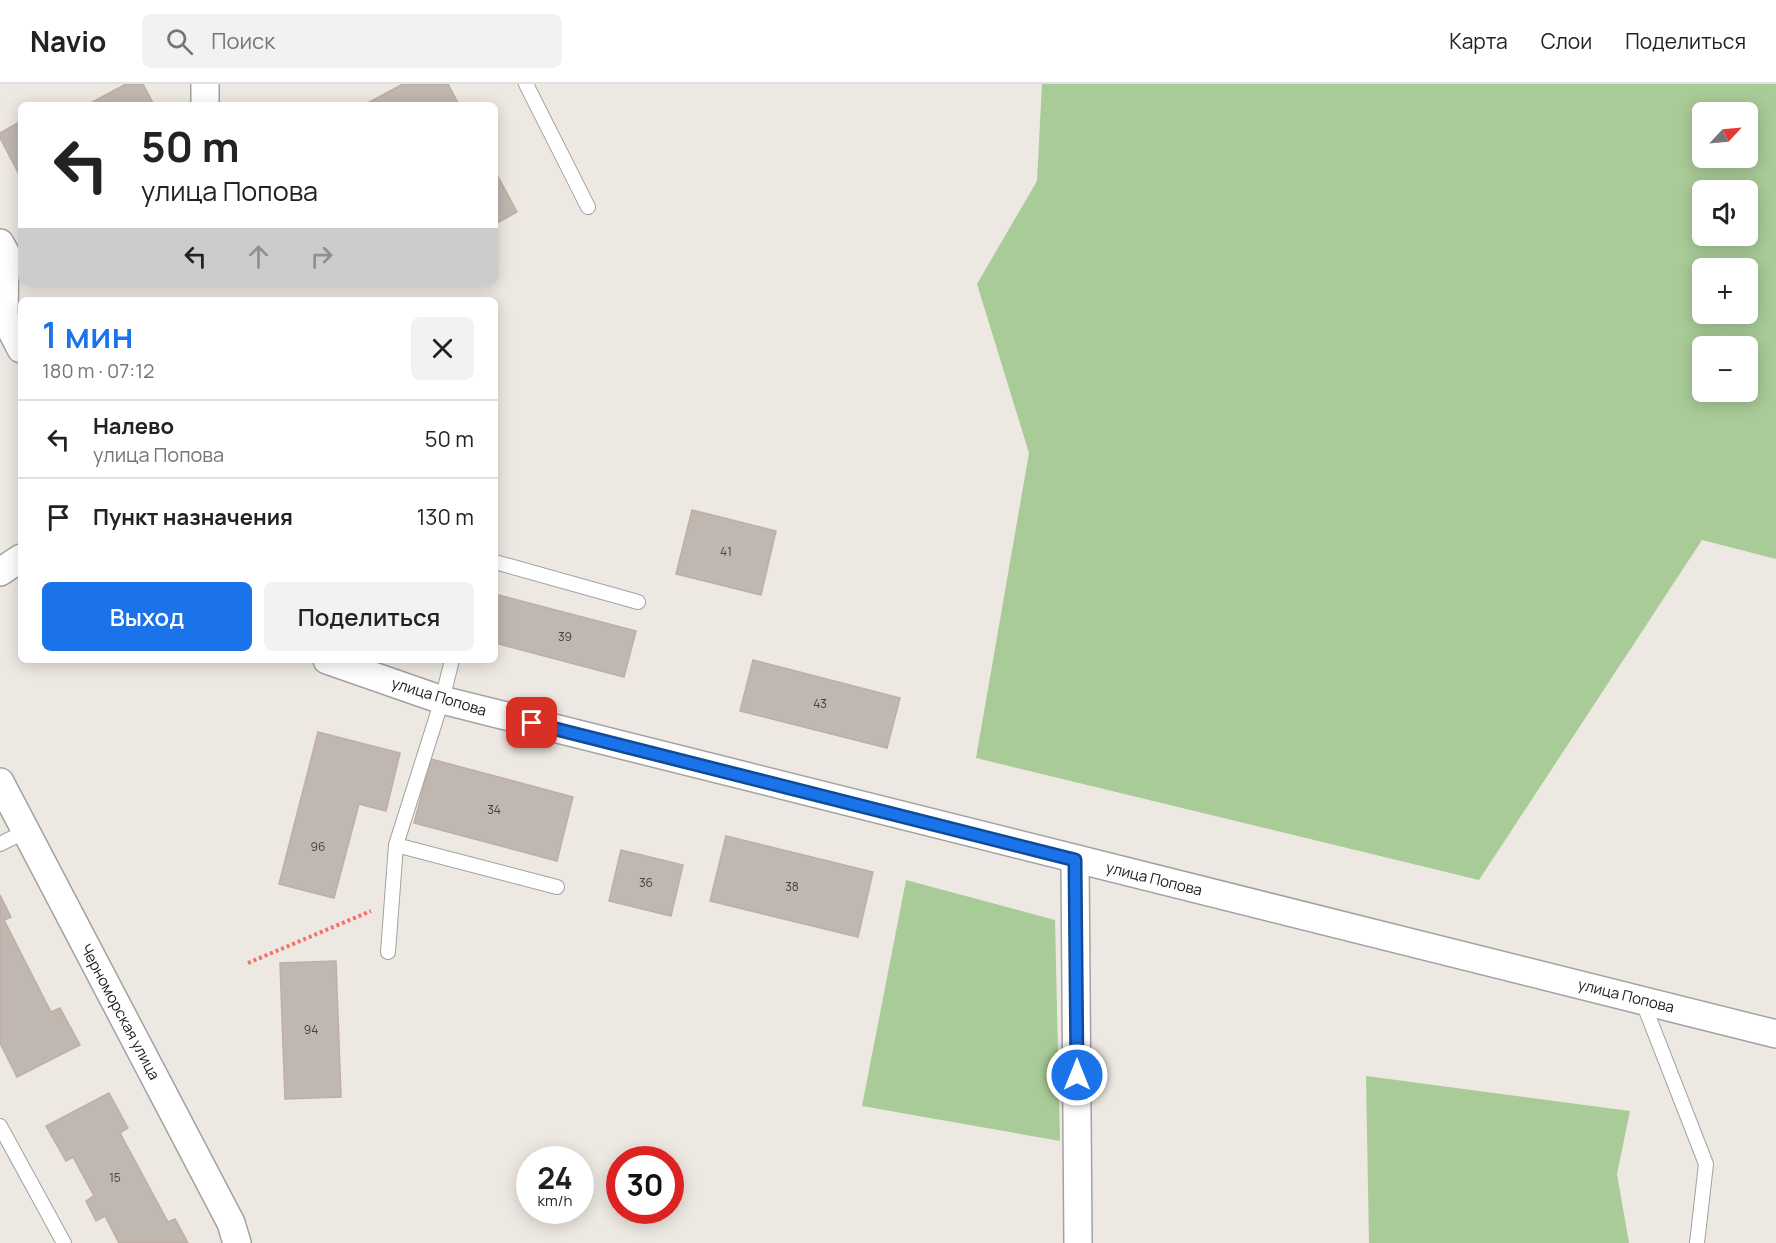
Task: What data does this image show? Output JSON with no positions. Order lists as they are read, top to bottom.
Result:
{
  "streets": {
    "street": ["улица Попова", "Черноморская улица"]
  },
  "house_numbers": [
    "41",
    "39",
    "43",
    "34",
    "96",
    "36",
    "38",
    "94",
    "15"
  ],
  "north": "top right",
  "page": {
    "header": "Navio",
    "search": "Поиск",
    "nav": ["Карта", "Слои", "Поделиться"],
    "map_buttons": ["+", "−"],
    "turn": ["50 m", "улица Попова"],
    "heading": ["1 мин", "180 m · 07:12"],
    "list": [
      {
        "name": "Налево",
        "note": "улица Попова",
        "value": "50 m"
      },
      {
        "name": "Пункт назначения",
        "value": "130 m"
      }
    ],
    "buttons": ["Выход", "Поделиться"],
    "speed": "24 km/h",
    "limit": "30"
  }
}
